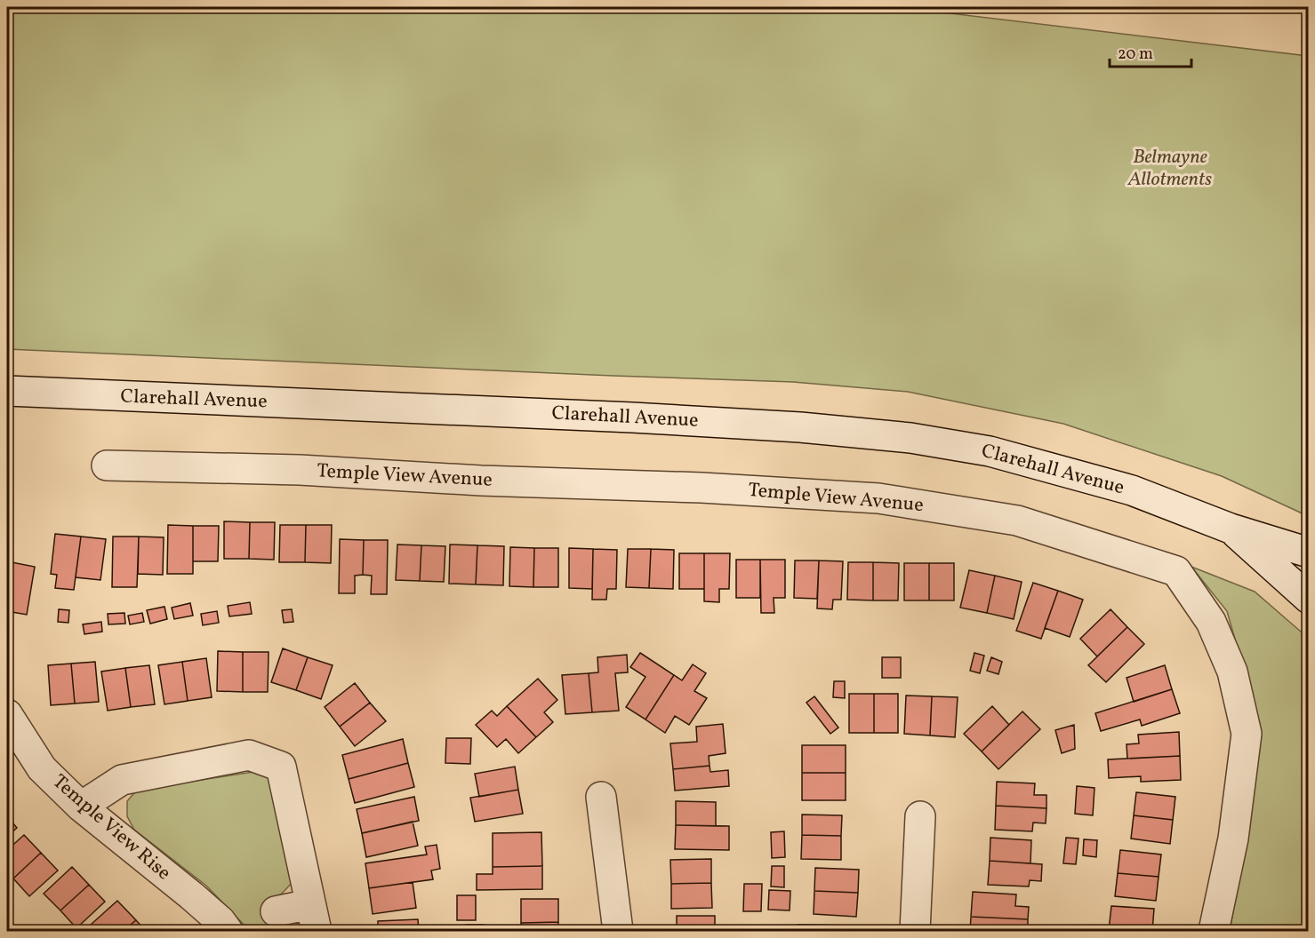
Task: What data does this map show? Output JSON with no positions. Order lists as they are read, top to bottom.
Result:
{
  "streets": {
    "street": ["Clarehall Avenue", "Temple View Avenue", "Temple View Rise"]
  },
  "parks": ["Belmayne Allotments"],
  "scale_bar": "20 m"
}
